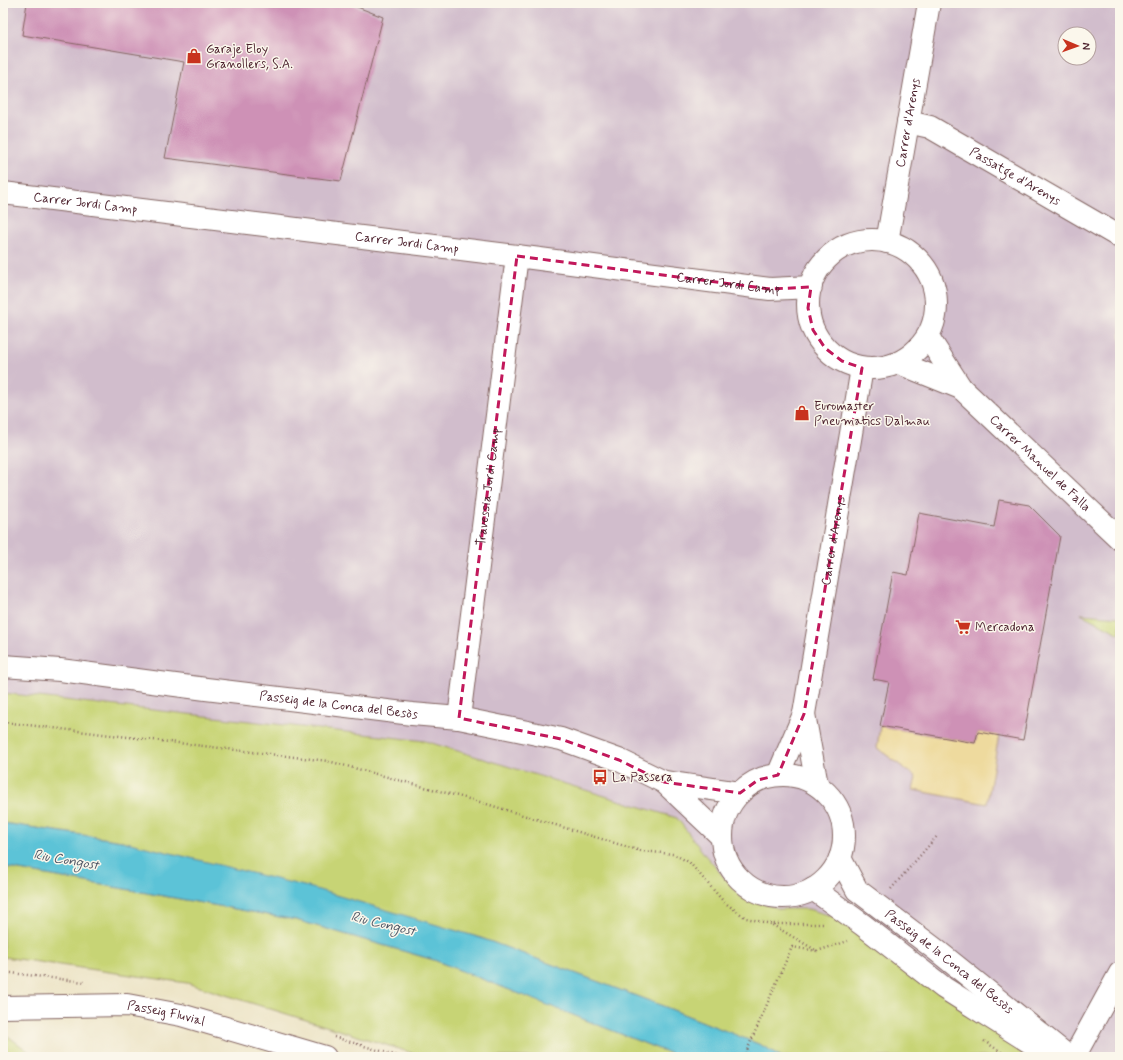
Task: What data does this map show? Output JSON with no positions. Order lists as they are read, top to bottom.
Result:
{
  "streets": {
    "street": [
      "Carrer d'Arenys",
      "Passatge d'Arenys",
      "Carrer Jordi Camp",
      "Carrer Manuel de Falla",
      "Travessia Jordi Camp",
      "Passeig de la Conca del Besòs",
      "Passeig Fluvial"
    ]
  },
  "crossings": [
    ["Carrer d'Arenys", "Passatge d'Arenys"],
    ["Carrer d'Arenys", "Carrer Jordi Camp"],
    ["Carrer d'Arenys", "Carrer Manuel de Falla"],
    ["Carrer d'Arenys", "Passeig de la Conca del Besòs"],
    ["Carrer Jordi Camp", "Carrer Manuel de Falla"],
    ["Carrer Jordi Camp", "Travessia Jordi Camp"],
    ["Travessia Jordi Camp", "Passeig de la Conca del Besòs"]
  ],
  "water": ["Riu Congost"],
  "places": {
    "shop": ["Garaje Eloy Granollers, S.A.", "Euromaster Pneumatics Dalmau"],
    "supermarket": ["Mercadona"],
    "bus stop": ["La Passera"]
  },
  "north": "right"
}
